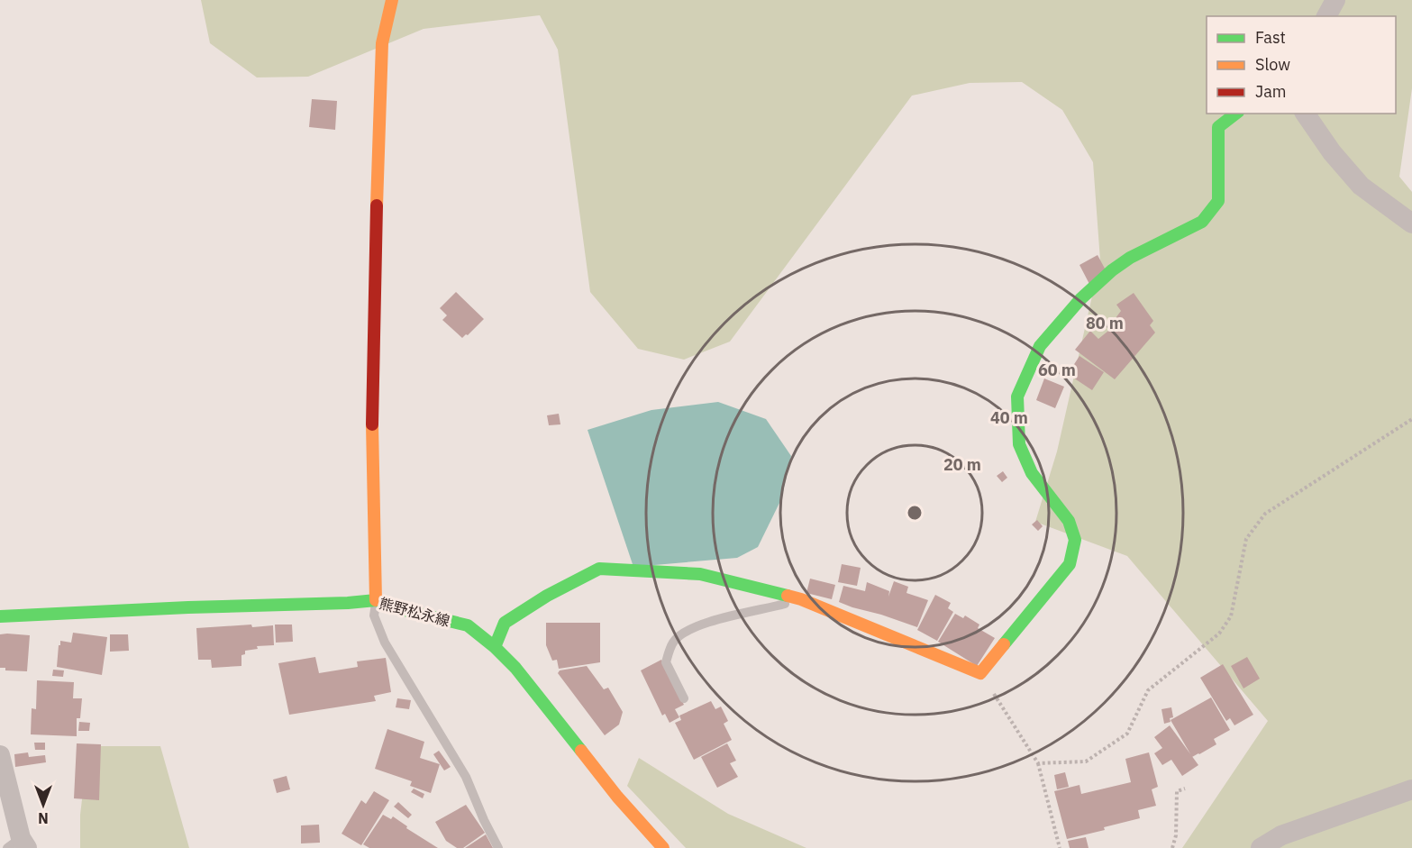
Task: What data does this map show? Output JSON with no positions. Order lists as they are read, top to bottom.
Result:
{
  "streets": {
    "street": ["熊野松永線"]
  },
  "legend": ["Fast", "Slow", "Jam"],
  "north": "bottom",
  "rings": [
    "80 m",
    "60 m",
    "40 m",
    "20 m"
  ]
}
